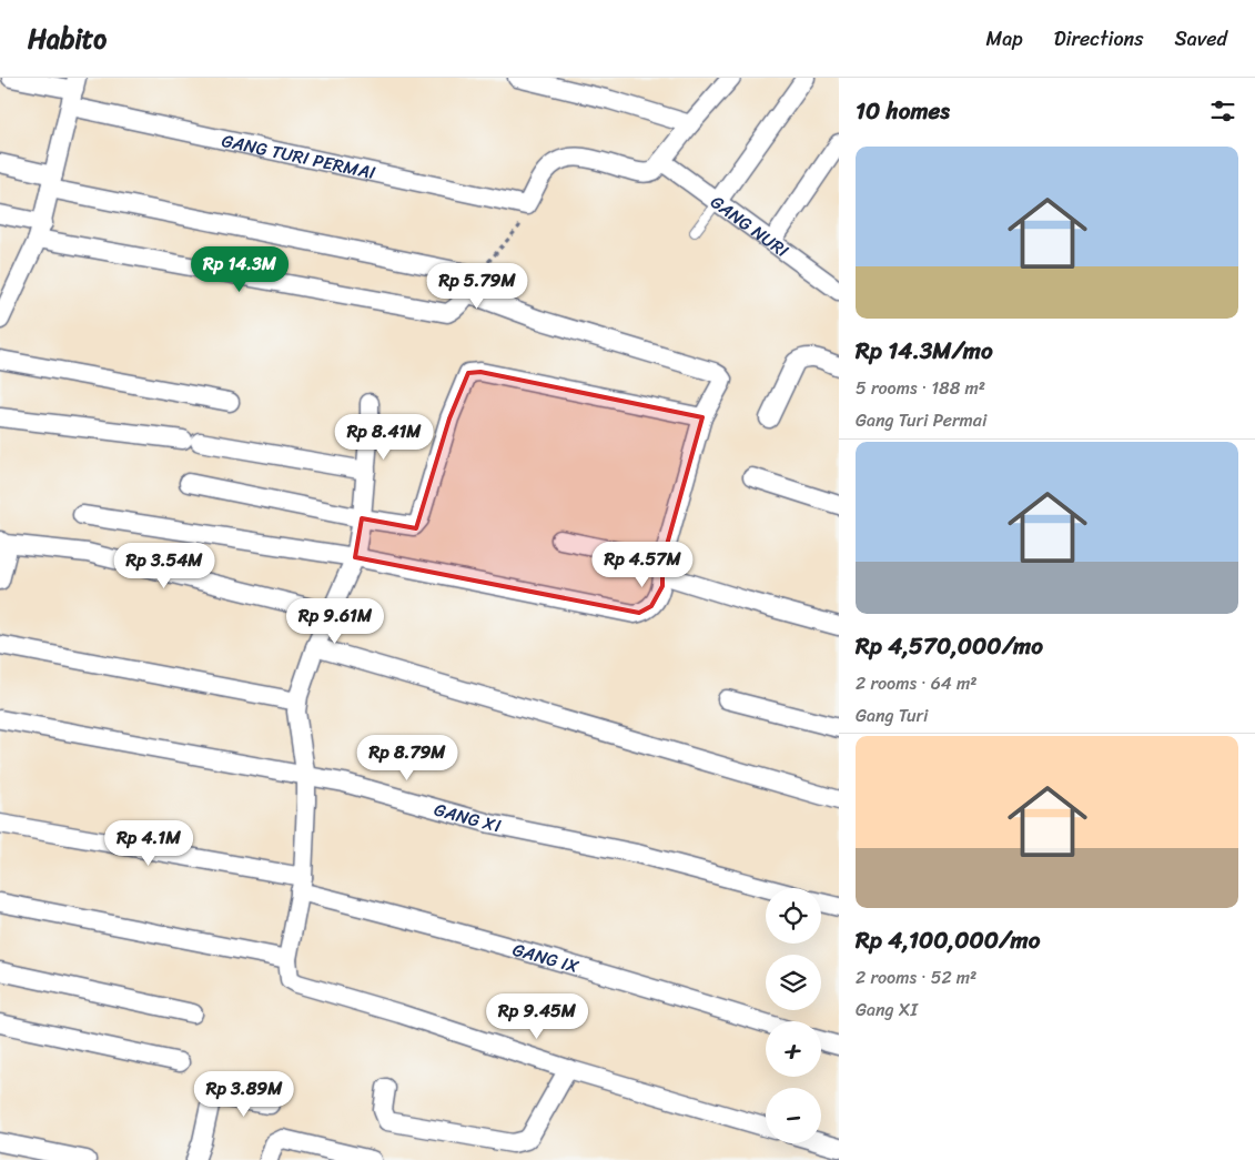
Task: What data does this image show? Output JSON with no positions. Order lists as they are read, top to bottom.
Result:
{
  "streets": {
    "street": [
      "GANG TURI PERMAI",
      "GANG NURI",
      "GANG XI",
      "GANG IX"
    ]
  },
  "page": {
    "header": "Habito",
    "nav": ["Map", "Directions", "Saved"],
    "heading": "10 homes",
    "list": [
      {
        "name": "Rp 14.3M/mo",
        "note": "5 rooms · 188 m² · Gang Turi Permai"
      },
      {
        "name": "Rp 4,570,000/mo",
        "note": "2 rooms · 64 m² · Gang Turi"
      },
      {
        "name": "Rp 4,100,000/mo",
        "note": "2 rooms · 52 m² · Gang XI"
      }
    ],
    "price": [
      "Rp 14.3M",
      "Rp 5.79M",
      "Rp 8.41M",
      "Rp 4.57M",
      "Rp 3.54M",
      "Rp 9.61M",
      "Rp 8.79M",
      "Rp 4.1M",
      "Rp 9.45M",
      "Rp 3.89M"
    ],
    "map_buttons": ["+", "−"]
  }
}
